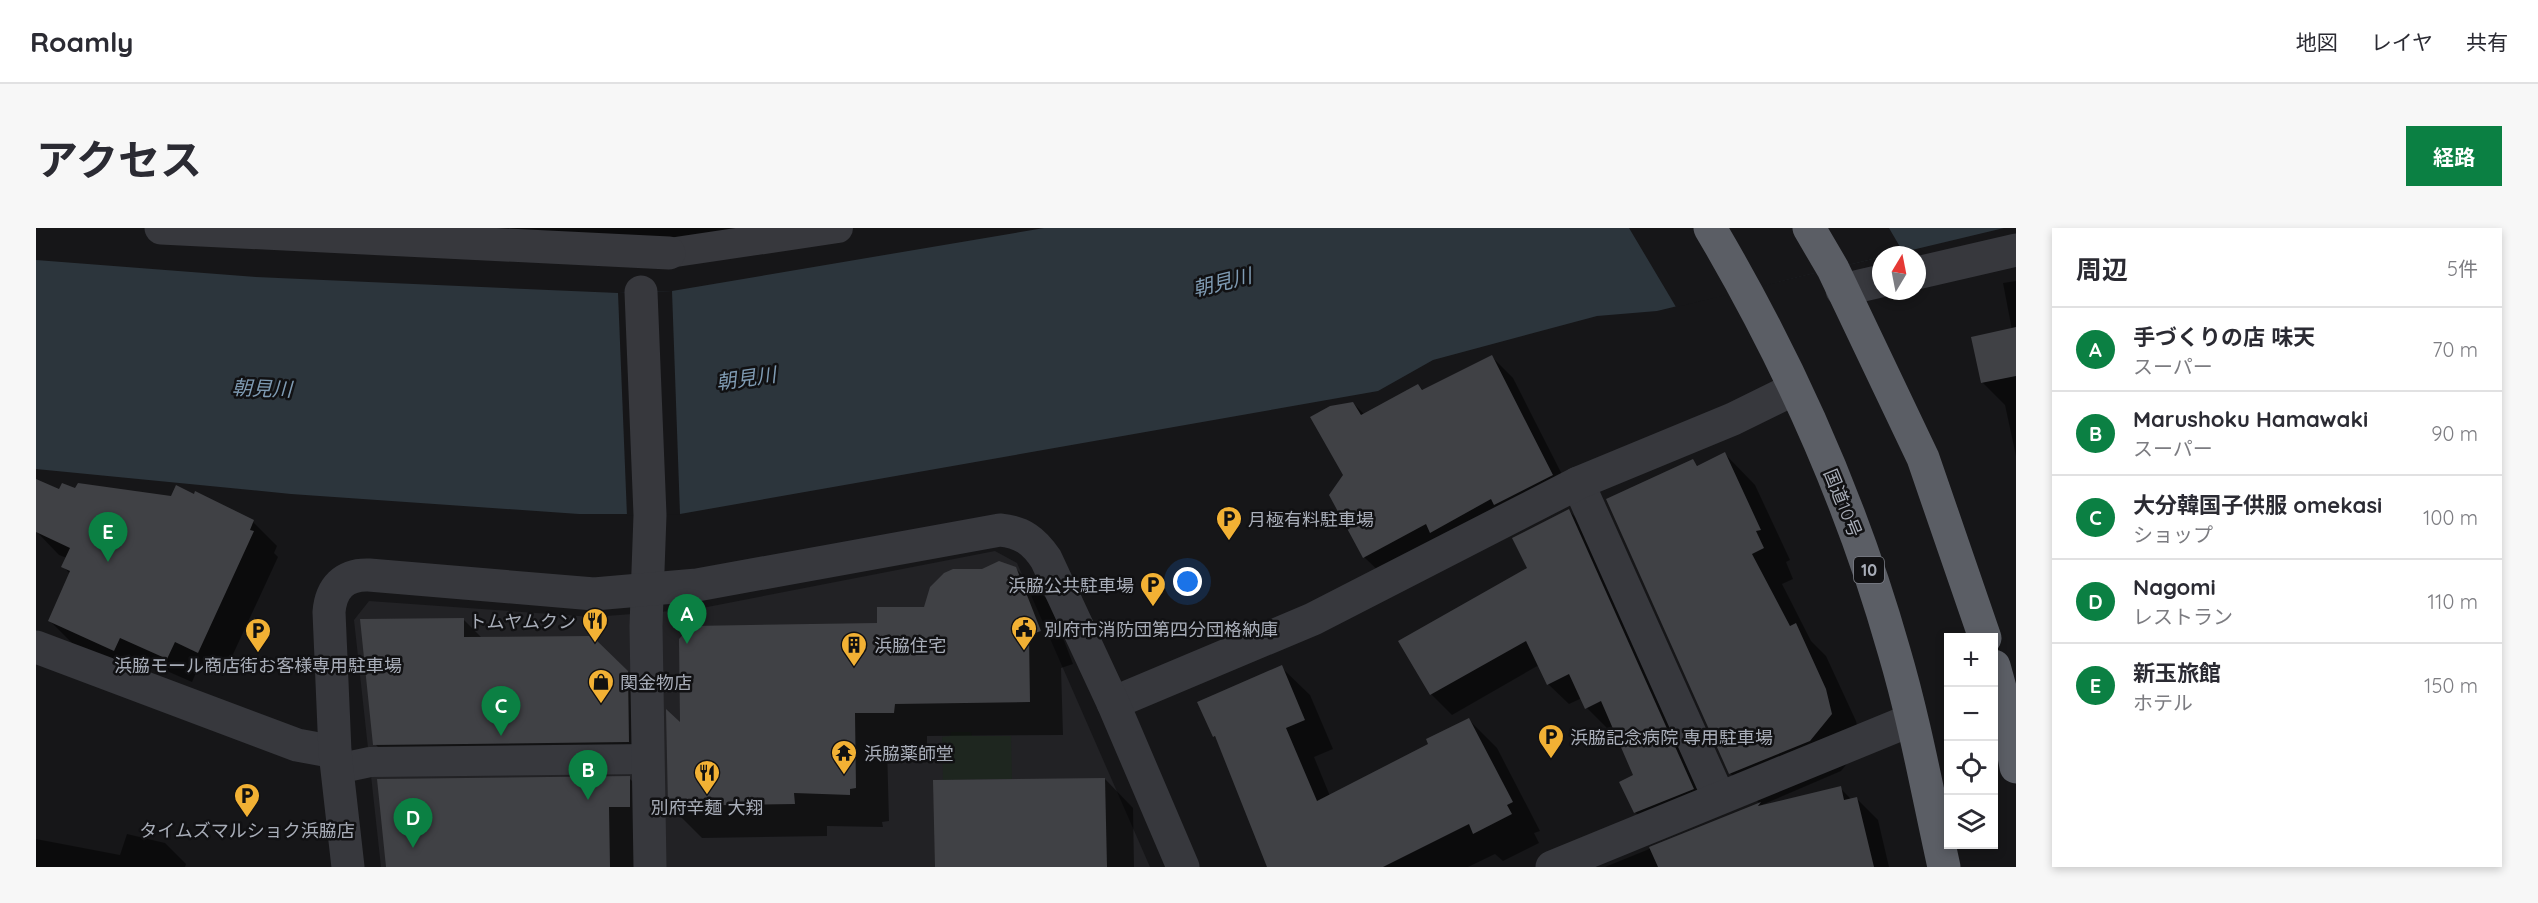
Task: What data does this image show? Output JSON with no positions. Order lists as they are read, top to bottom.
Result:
{
  "streets": {
    "highway": ["国道10号", "10"]
  },
  "water": ["朝見川"],
  "places": {
    "parking": [
      "月極有料駐車場",
      "浜脇公共駐車場",
      "浜脇モール商店街お客様専用駐車場",
      "浜脇記念病院 専用駐車場",
      "タイムズマルショク浜脇店"
    ],
    "restaurant": ["トムヤムクン", "別府辛麺 大翔"],
    "public building": ["別府市消防団第四分団格納庫"],
    "building": ["浜脇住宅"],
    "shop": ["関金物店"],
    "temple": ["浜脇薬師堂"]
  },
  "north": "top",
  "page": {
    "header": "Roamly",
    "nav": ["地図", "レイヤ", "共有"],
    "title": "アクセス",
    "buttons": "経路",
    "heading": ["周辺", "5件"],
    "list": [
      {
        "mark": "A",
        "name": "手づくりの店 味天",
        "note": "スーパー",
        "value": "70 m"
      },
      {
        "mark": "B",
        "name": "Marushoku Hamawaki",
        "note": "スーパー",
        "value": "90 m"
      },
      {
        "mark": "C",
        "name": "大分韓国子供服 omekasi",
        "note": "ショップ",
        "value": "100 m"
      },
      {
        "mark": "D",
        "name": "Nagomi",
        "note": "レストラン",
        "value": "110 m"
      },
      {
        "mark": "E",
        "name": "新玉旅館",
        "note": "ホテル",
        "value": "150 m"
      }
    ],
    "pins": [
      "E",
      "A",
      "C",
      "B",
      "D"
    ],
    "map_buttons": ["+", "−"]
  }
}
